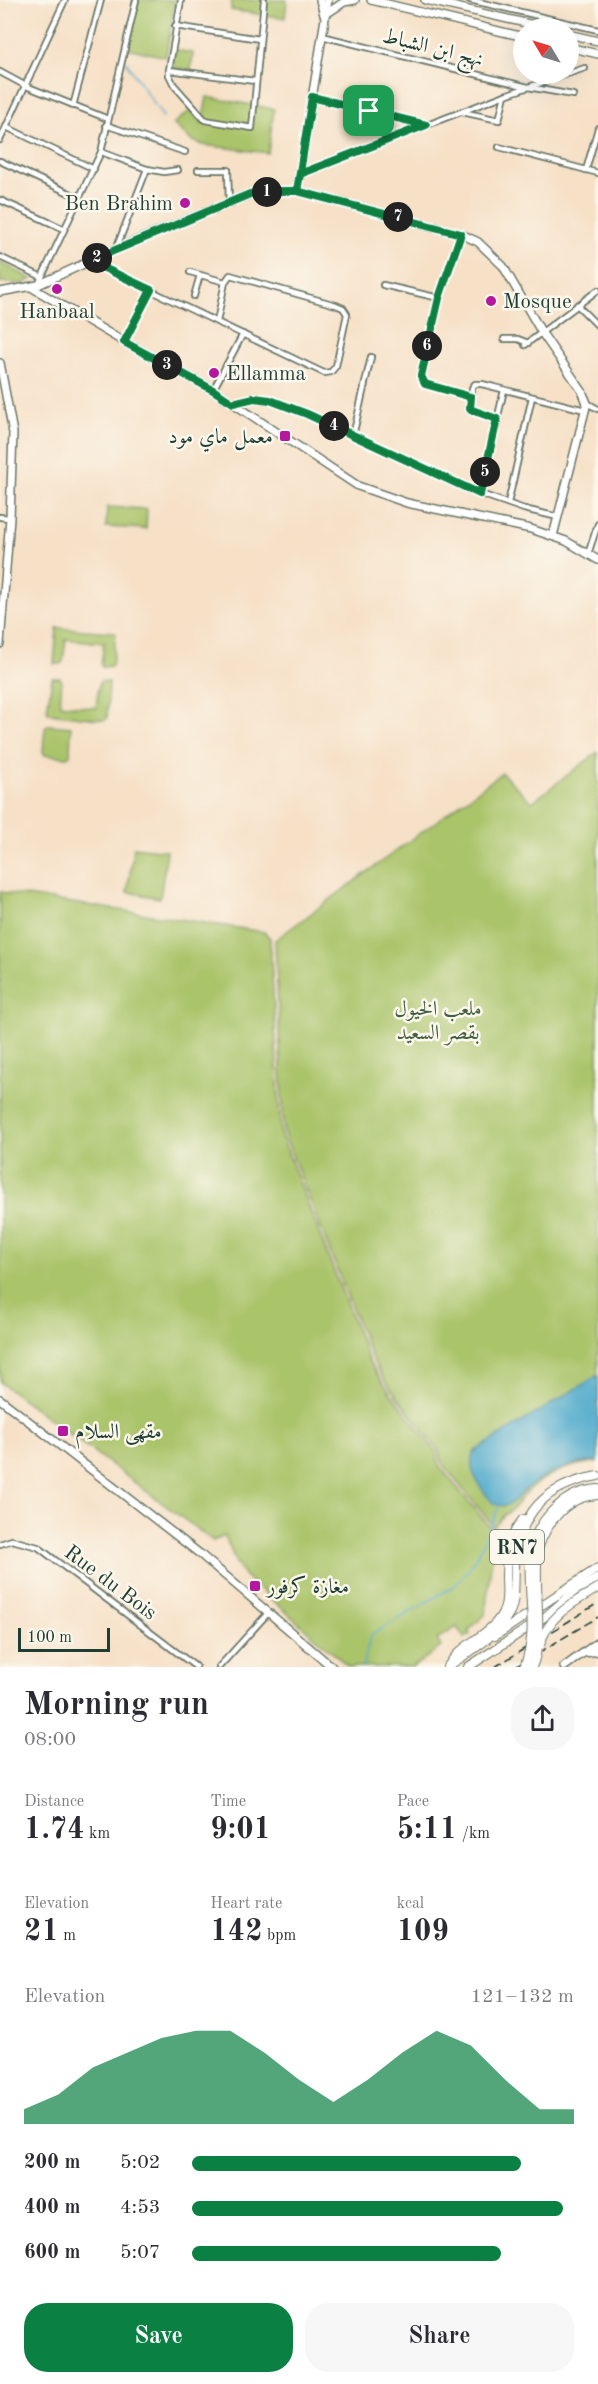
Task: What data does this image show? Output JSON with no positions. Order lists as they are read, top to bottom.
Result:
{
  "streets": {
    "main road": ["RN7"],
    "street": ["نهج ابن الشباط", "Rue du Bois"]
  },
  "parks": ["ملعب الخيول بقصر السعيد"],
  "places": {
    "other": [
      "Ben Brahim",
      "Hanbaal",
      "Mosque",
      "Ellamma"
    ],
    "transit": ["معمل ماي مود", "مقهى السلام", "مغازة كرفور"]
  },
  "scale_bar": "100 m",
  "north": "top left",
  "page": {
    "pins": [
      "1",
      "7",
      "2",
      "6",
      "3",
      "4",
      "5"
    ],
    "scale": "100 m",
    "heading": ["Morning run", "08:00"],
    "stats": [
      ["Distance", "1.74 km"],
      ["Time", "9:01"],
      ["Pace", "5:11 /km"],
      ["Elevation", "21 m"],
      ["Heart rate", "142 bpm"],
      ["kcal", "109"]
    ],
    "chart": ["Elevation", "121–132 m"],
    "list": [
      {
        "name": "200 m",
        "note": "5:02"
      },
      {
        "name": "400 m",
        "note": "4:53"
      },
      {
        "name": "600 m",
        "note": "5:07"
      }
    ],
    "buttons": ["Save", "Share"]
  }
}
